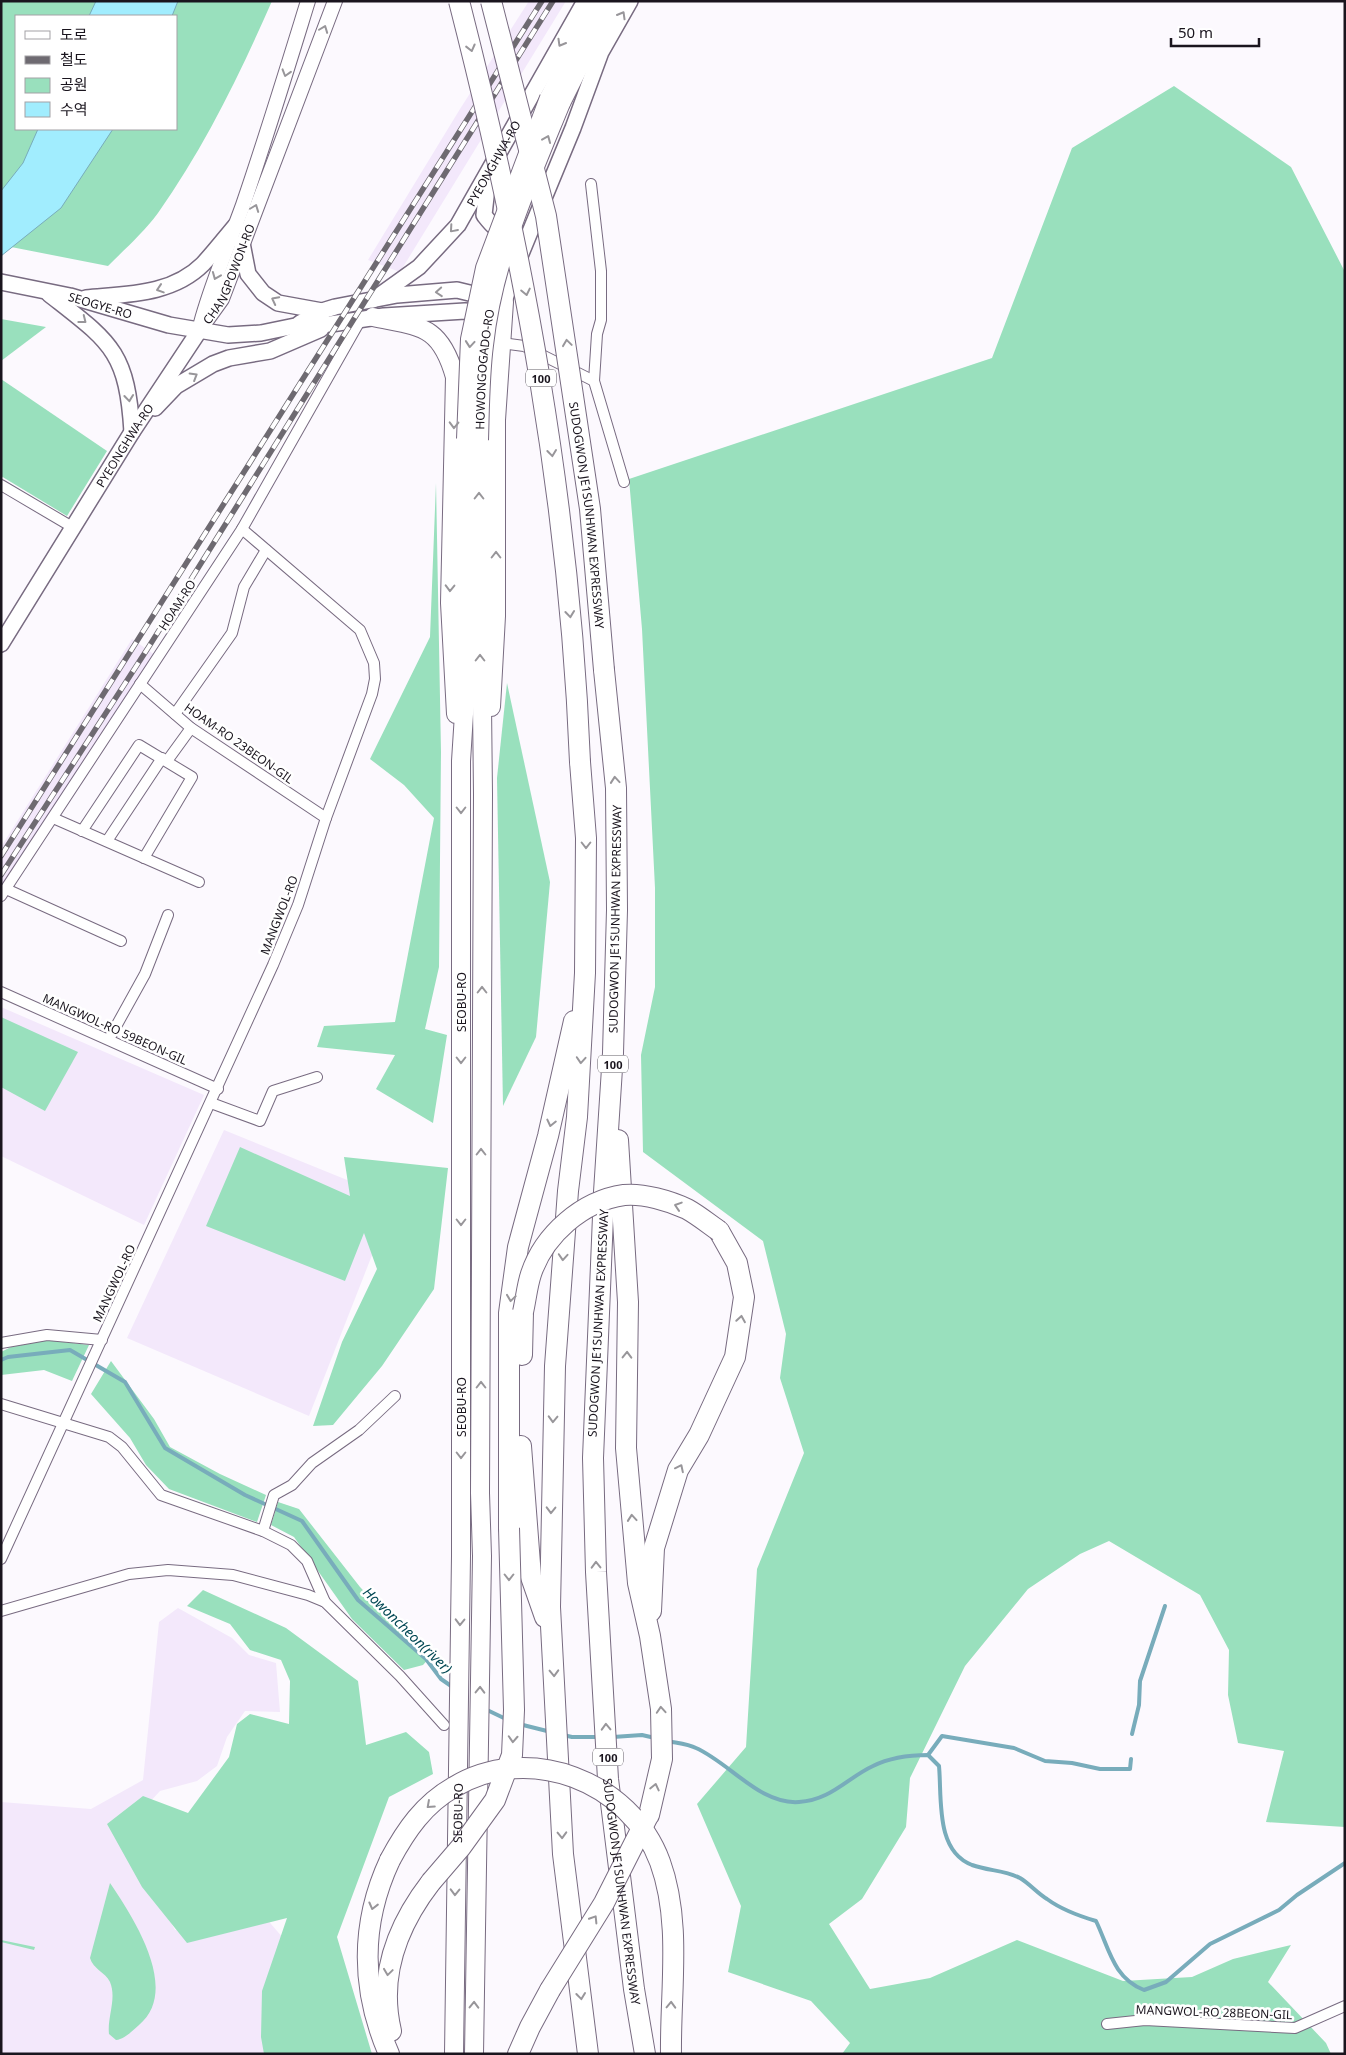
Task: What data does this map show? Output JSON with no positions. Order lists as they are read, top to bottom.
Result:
{
  "streets": {
    "highway": [
      "HOWONGOGADO-RO",
      "100",
      "SUDOGWON JE1SUNHWAN EXPRESSWAY",
      "SEOBU-RO"
    ],
    "main road": ["PYEONGHWA-RO", "SEOGYE-RO"],
    "street": [
      "CHANGPOWON-RO",
      "HOAM-RO",
      "HOAM-RO 23BEON-GIL",
      "MANGWOL-RO",
      "MANGWOL-RO 59BEON-GIL",
      "MANGWOL-RO 28BEON-GIL"
    ]
  },
  "crossings": [
    ["PYEONGHWA-RO", "CHANGPOWON-RO"],
    ["PYEONGHWA-RO", "SEOGYE-RO"],
    ["PYEONGHWA-RO", "HOAM-RO"],
    ["CHANGPOWON-RO", "SEOGYE-RO"],
    ["HOWONGOGADO-RO", "SEOBU-RO"],
    ["HOAM-RO", "HOAM-RO 23BEON-GIL"],
    ["HOAM-RO", "MANGWOL-RO"],
    ["HOAM-RO 23BEON-GIL", "MANGWOL-RO"],
    ["MANGWOL-RO", "MANGWOL-RO 59BEON-GIL"]
  ],
  "water": ["Howoncheon(river)"],
  "legend": [
    "도로",
    "철도",
    "공원",
    "수역"
  ],
  "scale_bar": "50 m"
}
